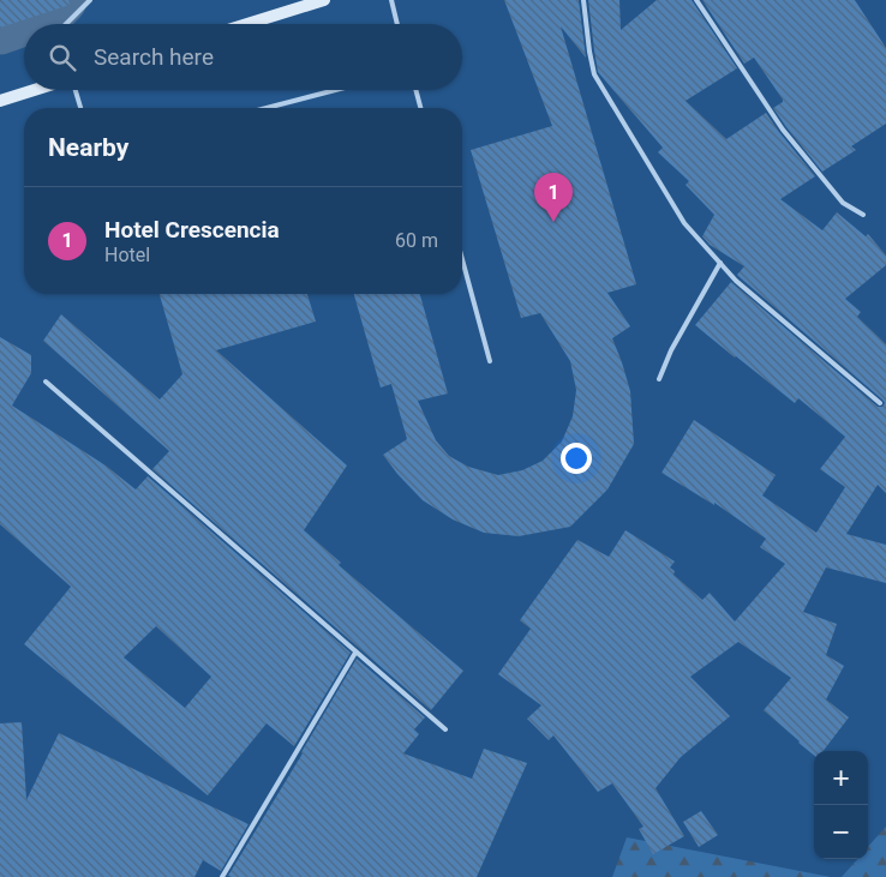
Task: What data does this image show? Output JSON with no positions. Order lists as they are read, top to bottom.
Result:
{
  "page": {
    "search": "Search here",
    "heading": "Nearby",
    "pins": "1",
    "list": [
      {
        "mark": "1",
        "name": "Hotel Crescencia",
        "note": "Hotel",
        "value": "60 m"
      }
    ],
    "map_buttons": ["+", "−"]
  }
}
